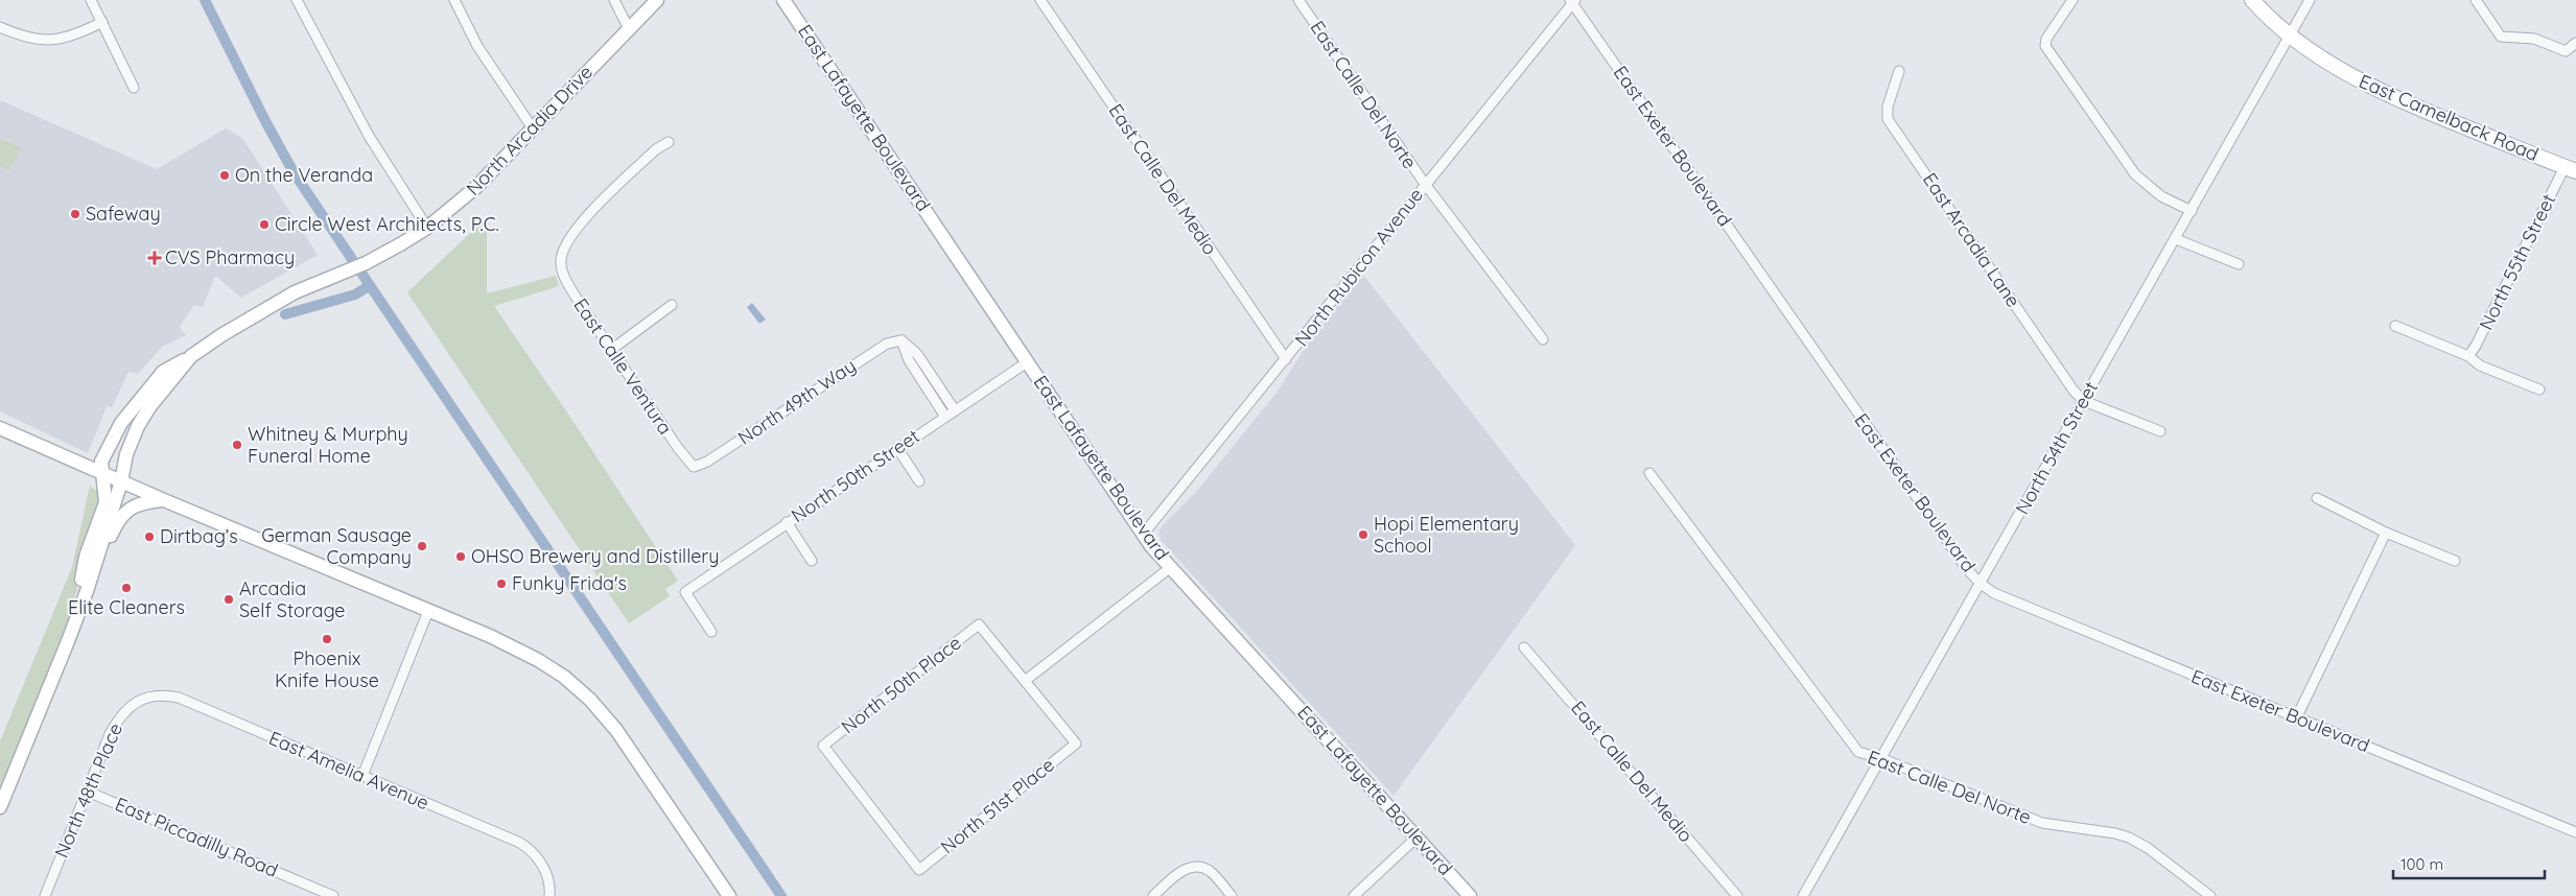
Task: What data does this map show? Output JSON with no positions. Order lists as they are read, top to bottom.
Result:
{
  "streets": {
    "main road": ["East Camelback Road"],
    "street": [
      "East Calle Del Norte",
      "East Lafayette Boulevard",
      "North Arcadia Drive",
      "East Exeter Boulevard",
      "East Calle Del Medio",
      "East Arcadia Lane",
      "North 55th Street",
      "North Rubicon Avenue",
      "East Calle Ventura",
      "North 49th Way",
      "North 54th Street",
      "North 50th Street",
      "North 50th Place",
      "East Amelia Avenue",
      "North 48th Place",
      "North 51st Place",
      "East Piccadilly Road"
    ]
  },
  "crossings": [
    ["East Calle Del Norte", "North Rubicon Avenue"],
    ["East Calle Del Norte", "North 54th Street"],
    ["East Lafayette Boulevard", "North Rubicon Avenue"],
    ["East Lafayette Boulevard", "North 50th Street"],
    ["East Camelback Road", "North 55th Street"],
    ["East Camelback Road", "North 54th Street"],
    ["East Exeter Boulevard", "North Rubicon Avenue"],
    ["East Exeter Boulevard", "North 54th Street"],
    ["East Calle Del Medio", "North Rubicon Avenue"],
    ["East Arcadia Lane", "North 54th Street"],
    ["East Calle Ventura", "North 49th Way"],
    ["North 50th Place", "North 51st Place"],
    ["East Amelia Avenue", "North 48th Place"],
    ["North 48th Place", "East Piccadilly Road"]
  ],
  "places": {
    "other": [
      "On the Veranda",
      "Safeway",
      "Circle West Architects, P.C.",
      "Whitney & Murphy Funeral Home",
      "Hopi Elementary School",
      "Dirtbag’s",
      "German Sausage Company",
      "OHSO Brewery and Distillery",
      "Funky Frida's",
      "Elite Cleaners",
      "Arcadia Self Storage",
      "Phoenix Knife House"
    ],
    "health": ["CVS Pharmacy"]
  },
  "scale_bar": "100 m"
}
